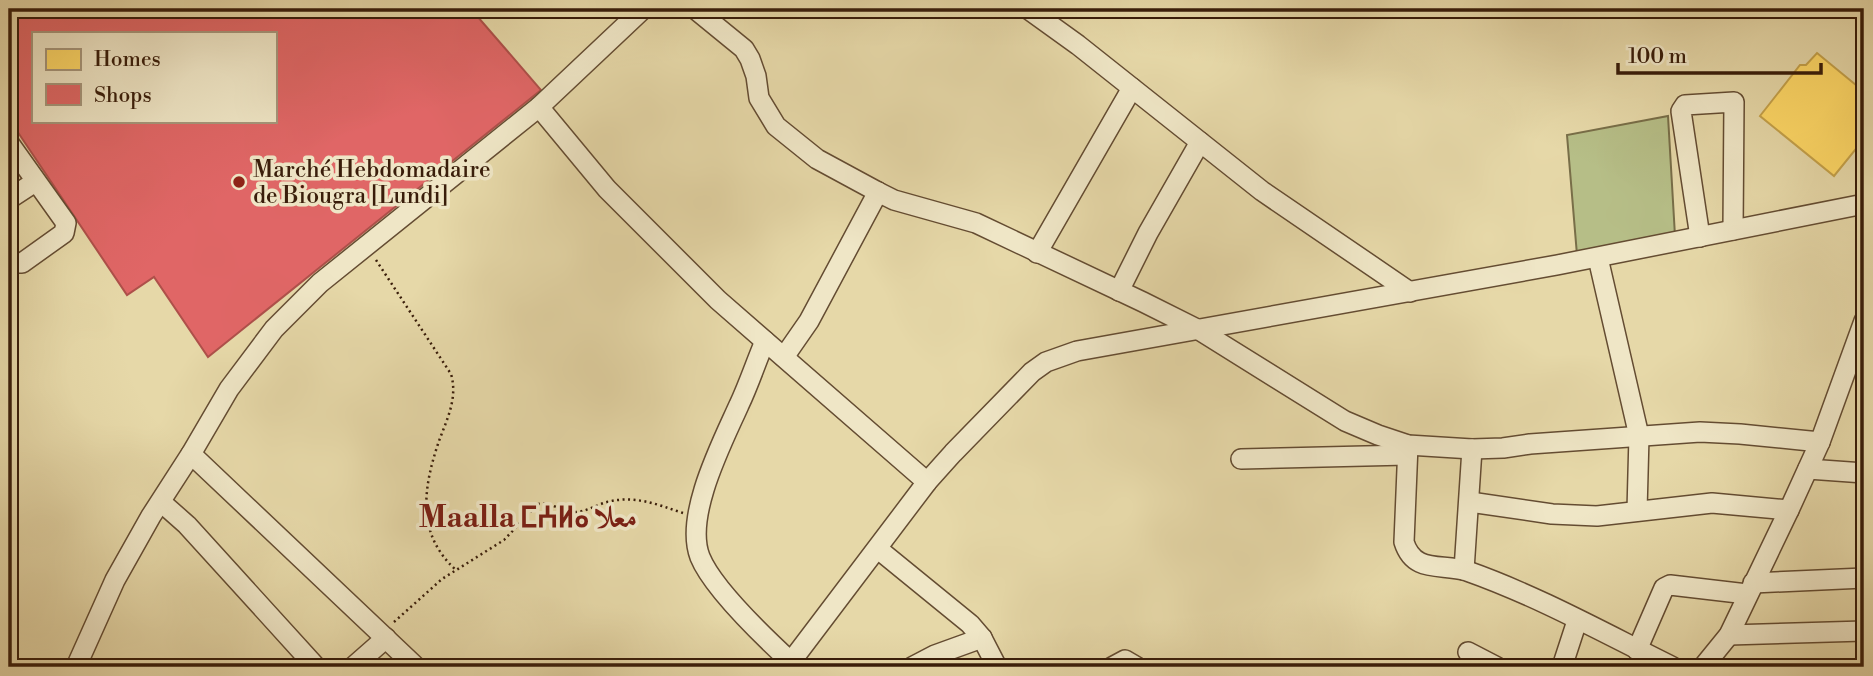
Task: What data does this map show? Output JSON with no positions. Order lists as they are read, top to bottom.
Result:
{
  "districts": ["Maalla ⵎⵄⵍⴰ معلا"],
  "places": ["Marché Hebdomadaire de Biougra [Lundi]"],
  "legend": ["Homes", "Shops"],
  "scale_bar": "100 m"
}
